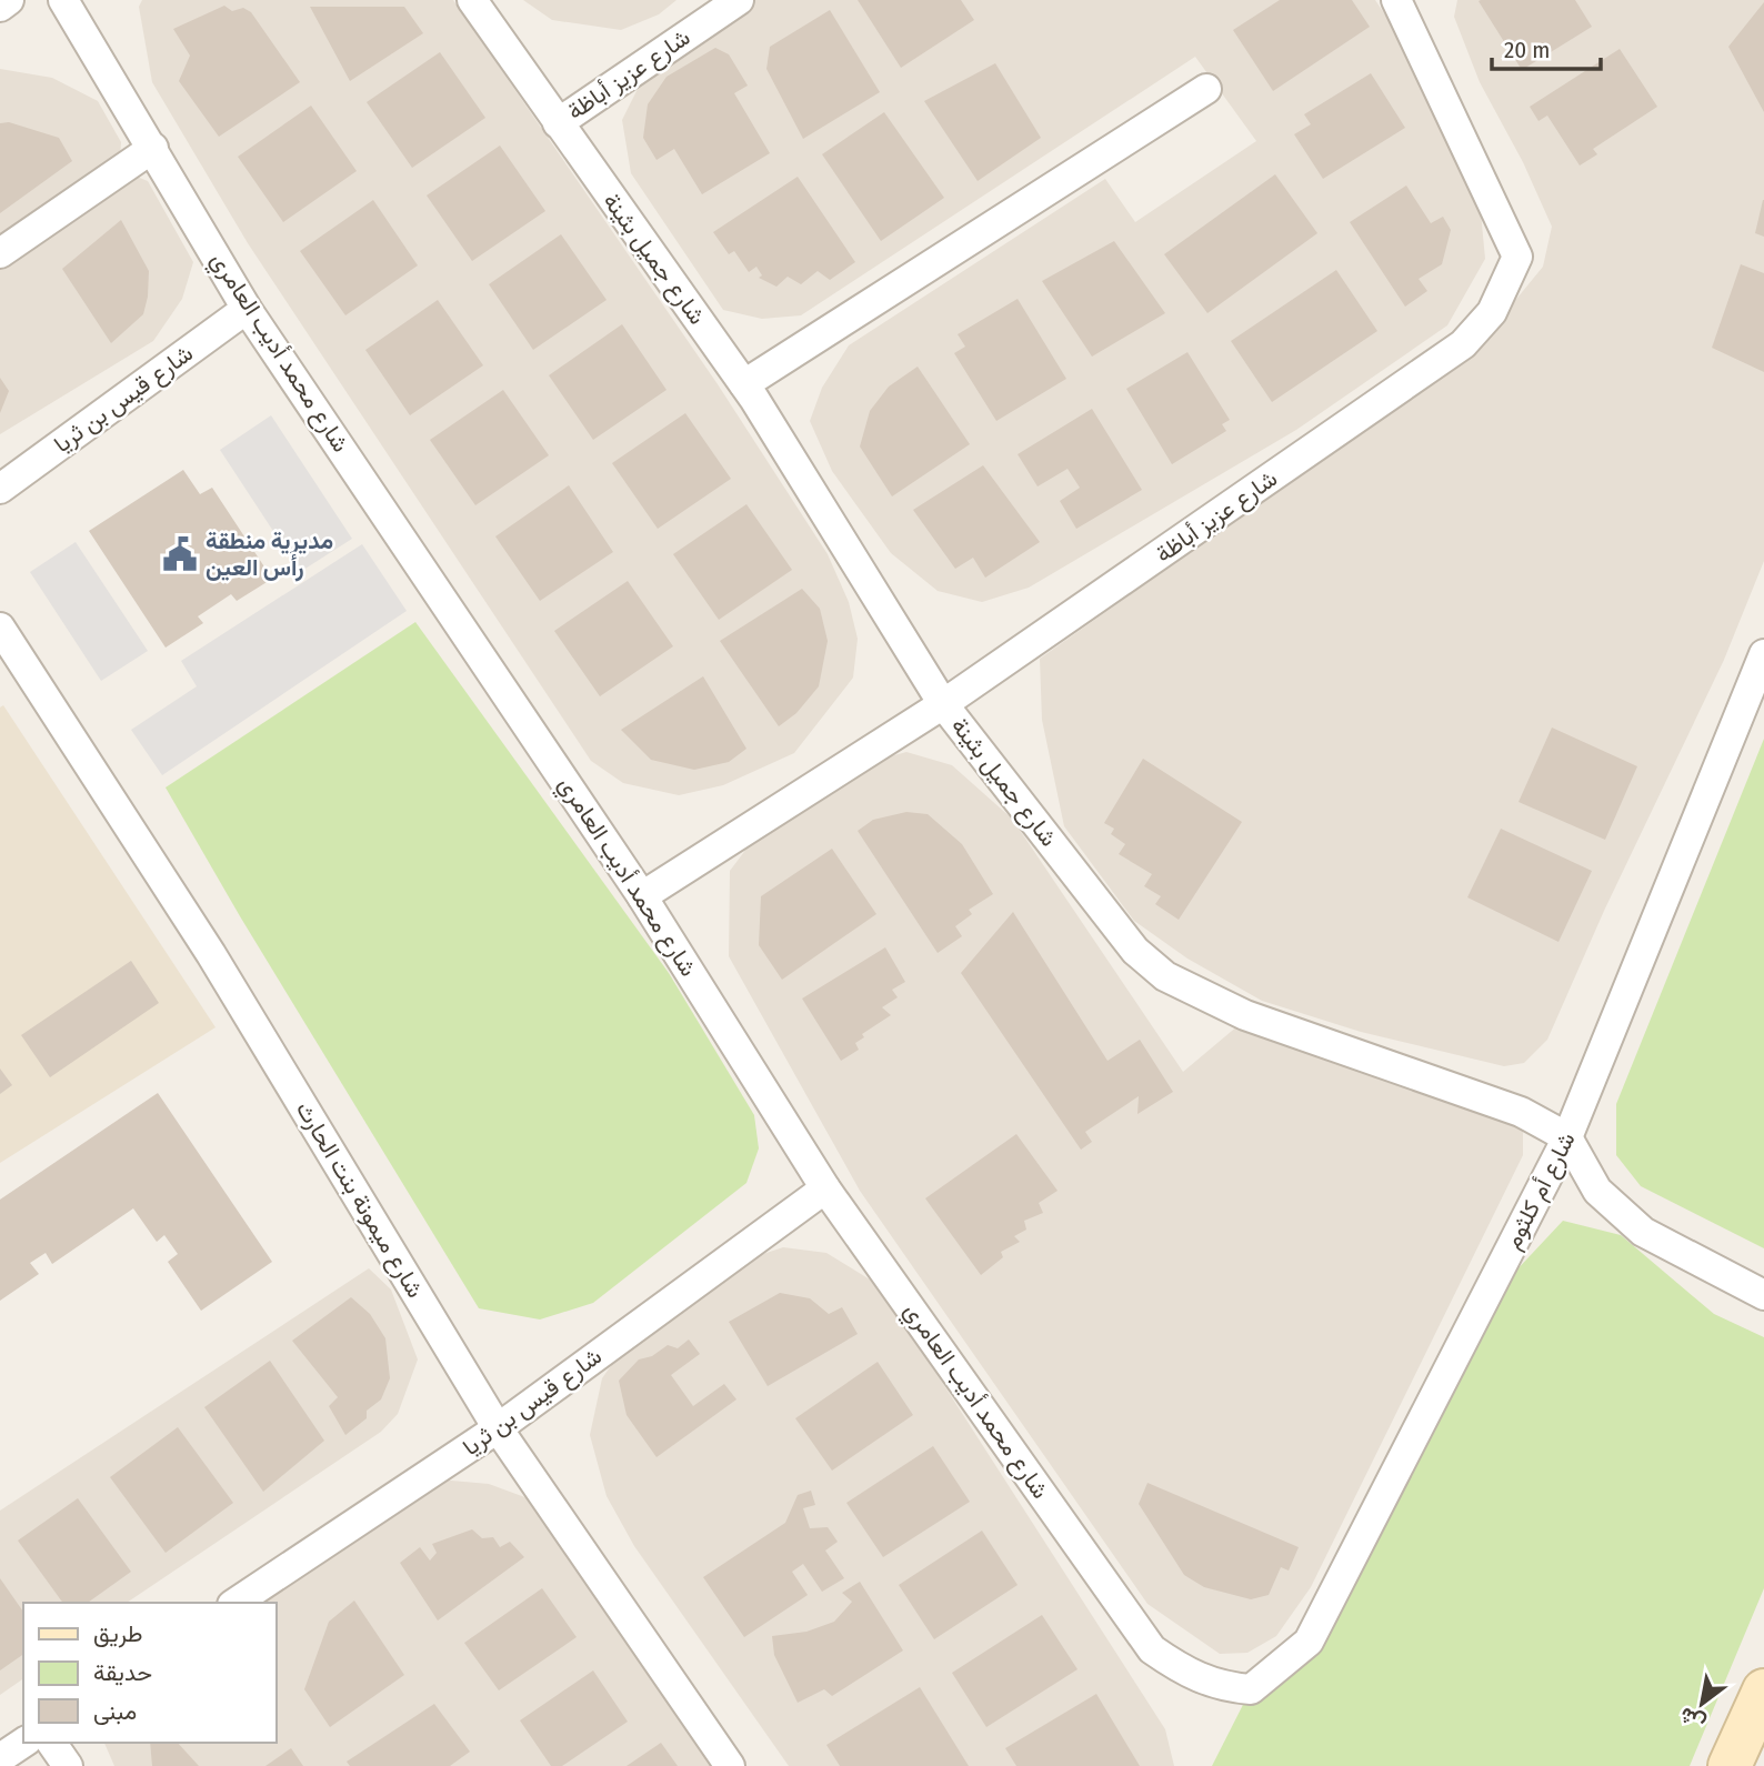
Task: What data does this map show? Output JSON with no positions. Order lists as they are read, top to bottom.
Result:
{
  "streets": {
    "street": [
      "شارع عزيز أباظة",
      "شارع جميل بثينة",
      "شارع محمد أديب العامري",
      "شارع قيس بن ثريا",
      "شارع أم كلثوم",
      "شارع ميمونة بنت الحارث"
    ]
  },
  "crossings": [
    ["شارع عزيز أباظة", "شارع جميل بثينة"],
    ["شارع عزيز أباظة", "شارع محمد أديب العامري"],
    ["شارع جميل بثينة", "شارع أم كلثوم"],
    ["شارع محمد أديب العامري", "شارع قيس بن ثريا"],
    ["شارع محمد أديب العامري", "شارع أم كلثوم"],
    ["شارع قيس بن ثريا", "شارع ميمونة بنت الحارث"]
  ],
  "places": {
    "public building": ["مديرية منطقة رأس العين"]
  },
  "legend": ["طريق", "حديقة", "مبنى"],
  "scale_bar": "20 m",
  "north": "bottom left"
}
